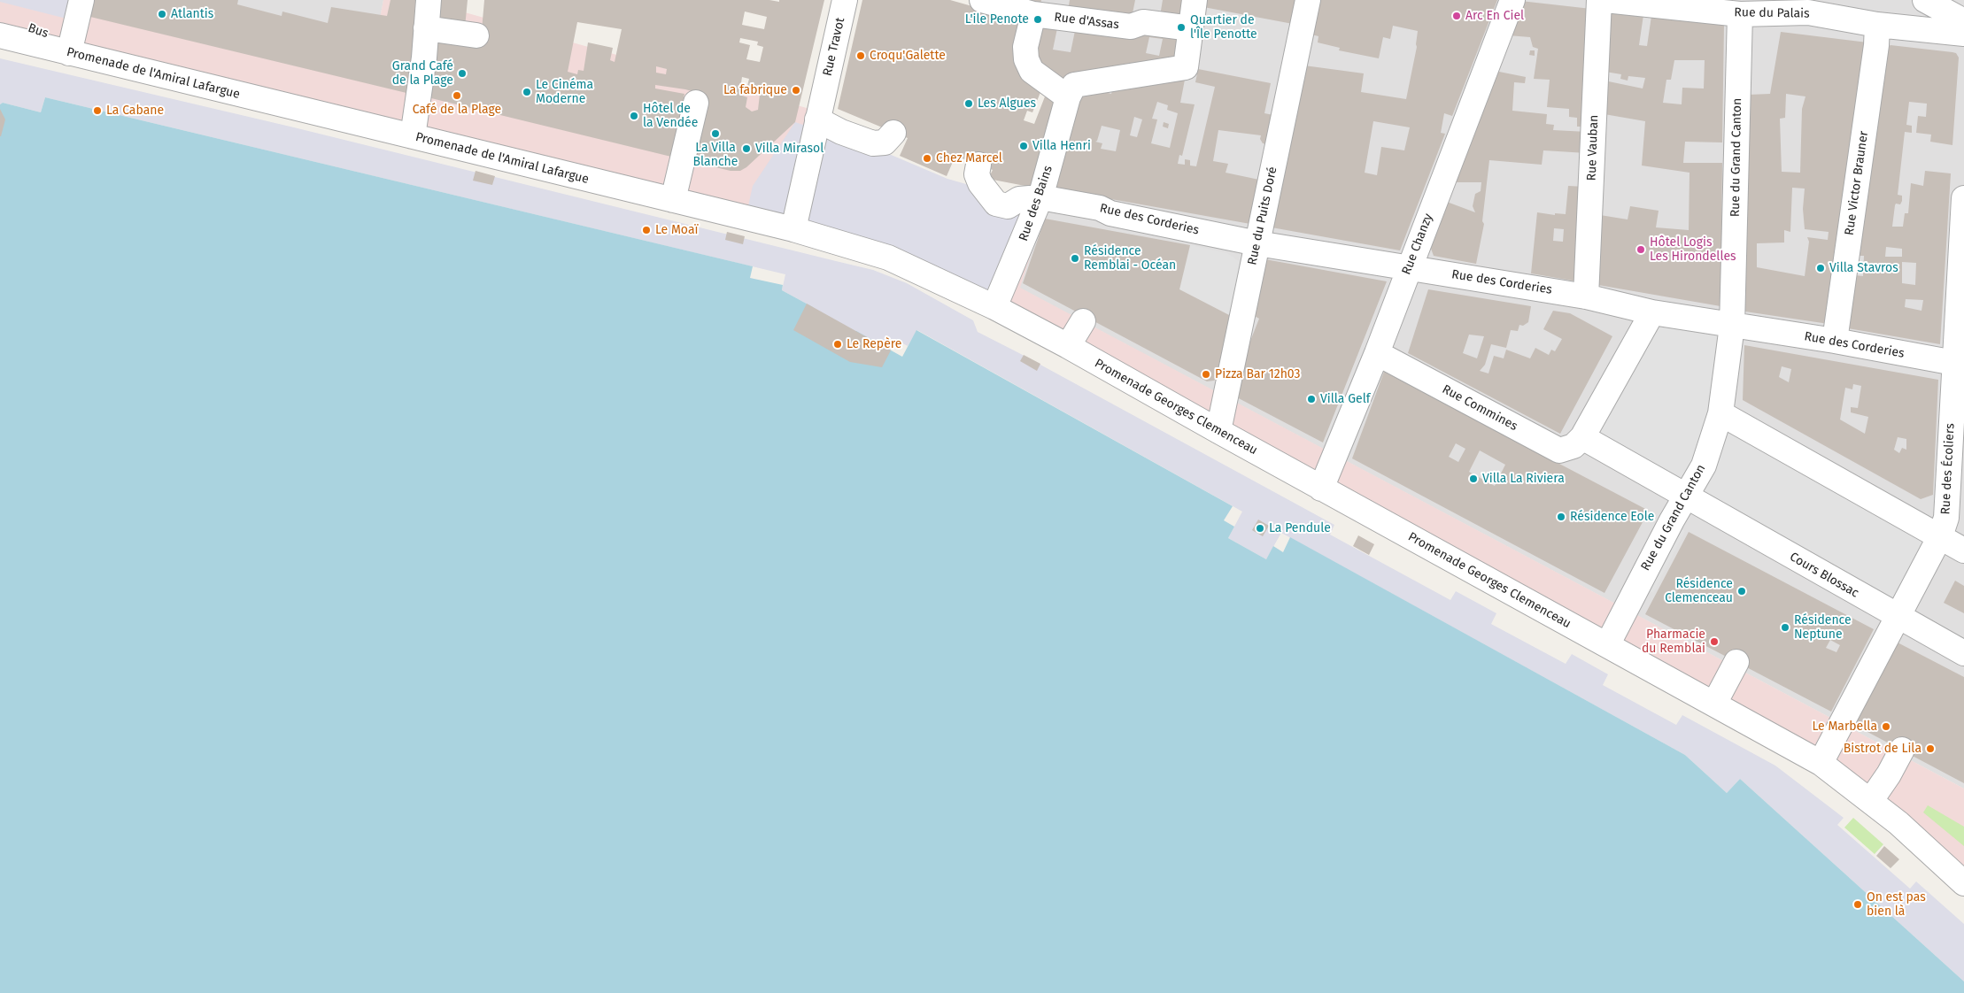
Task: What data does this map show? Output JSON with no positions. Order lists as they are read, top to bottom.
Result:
{
  "streets": {
    "street": [
      "Rue du Palais",
      "Rue d'Assas",
      "Bus",
      "Rue Travot",
      "Promenade de l'Amiral Lafargue",
      "Rue Vauban",
      "Rue du Grand Canton",
      "Rue Victor Brauner",
      "Rue des Bains",
      "Rue du Puits Doré",
      "Rue des Corderies",
      "Rue Chanzy",
      "Promenade Georges Clemenceau",
      "Rue Commines",
      "Rue des Écoliers",
      "Cours Blossac"
    ]
  },
  "crossings": [
    ["Rue du Palais", "Rue du Grand Canton"],
    ["Rue du Palais", "Rue Victor Brauner"],
    ["Bus", "Promenade de l'Amiral Lafargue"],
    ["Rue Travot", "Promenade de l'Amiral Lafargue"],
    ["Promenade de l'Amiral Lafargue", "Rue des Bains"],
    ["Promenade de l'Amiral Lafargue", "Promenade Georges Clemenceau"],
    ["Rue Vauban", "Rue des Corderies"],
    ["Rue du Grand Canton", "Rue des Corderies"],
    ["Rue du Grand Canton", "Promenade Georges Clemenceau"],
    ["Rue du Grand Canton", "Cours Blossac"],
    ["Rue Victor Brauner", "Rue des Corderies"],
    ["Rue des Bains", "Rue des Corderies"],
    ["Rue des Bains", "Promenade Georges Clemenceau"],
    ["Rue du Puits Doré", "Rue des Corderies"],
    ["Rue du Puits Doré", "Promenade Georges Clemenceau"],
    ["Rue des Corderies", "Rue Chanzy"],
    ["Rue des Corderies", "Rue Commines"],
    ["Rue des Corderies", "Rue des Écoliers"],
    ["Rue Chanzy", "Promenade Georges Clemenceau"],
    ["Rue Chanzy", "Rue Commines"],
    ["Promenade Georges Clemenceau", "Rue des Écoliers"],
    ["Rue des Écoliers", "Cours Blossac"]
  ],
  "places": [
    "Atlantis",
    "Arc En Ciel",
    "L'ile Penote",
    "Quartier de l'Île Penotte",
    "Croqu'Galette",
    "Grand Café de la Plage",
    "La fabrique",
    "Le Cinéma Moderne",
    "Café de la Plage",
    "Les Algues",
    "La Cabane",
    "Hôtel de la Vendée",
    "La Villa Blanche",
    "Villa Henri",
    "Villa Mirasol",
    "Chez Marcel",
    "Le Moaï",
    "Hôtel Logis Les Hirondelles",
    "Résidence Remblai - Océan",
    "Villa Stavros",
    "Le Repère",
    "Pizza Bar 12h03",
    "Villa Gelf",
    "Villa La Riviera",
    "Résidence Eole",
    "La Pendule",
    "Résidence Clemenceau",
    "Résidence Neptune",
    "Pharmacie du Remblai",
    "Le Marbella",
    "Bistrot de Lila",
    "On est pas bien là"
  ]
}
